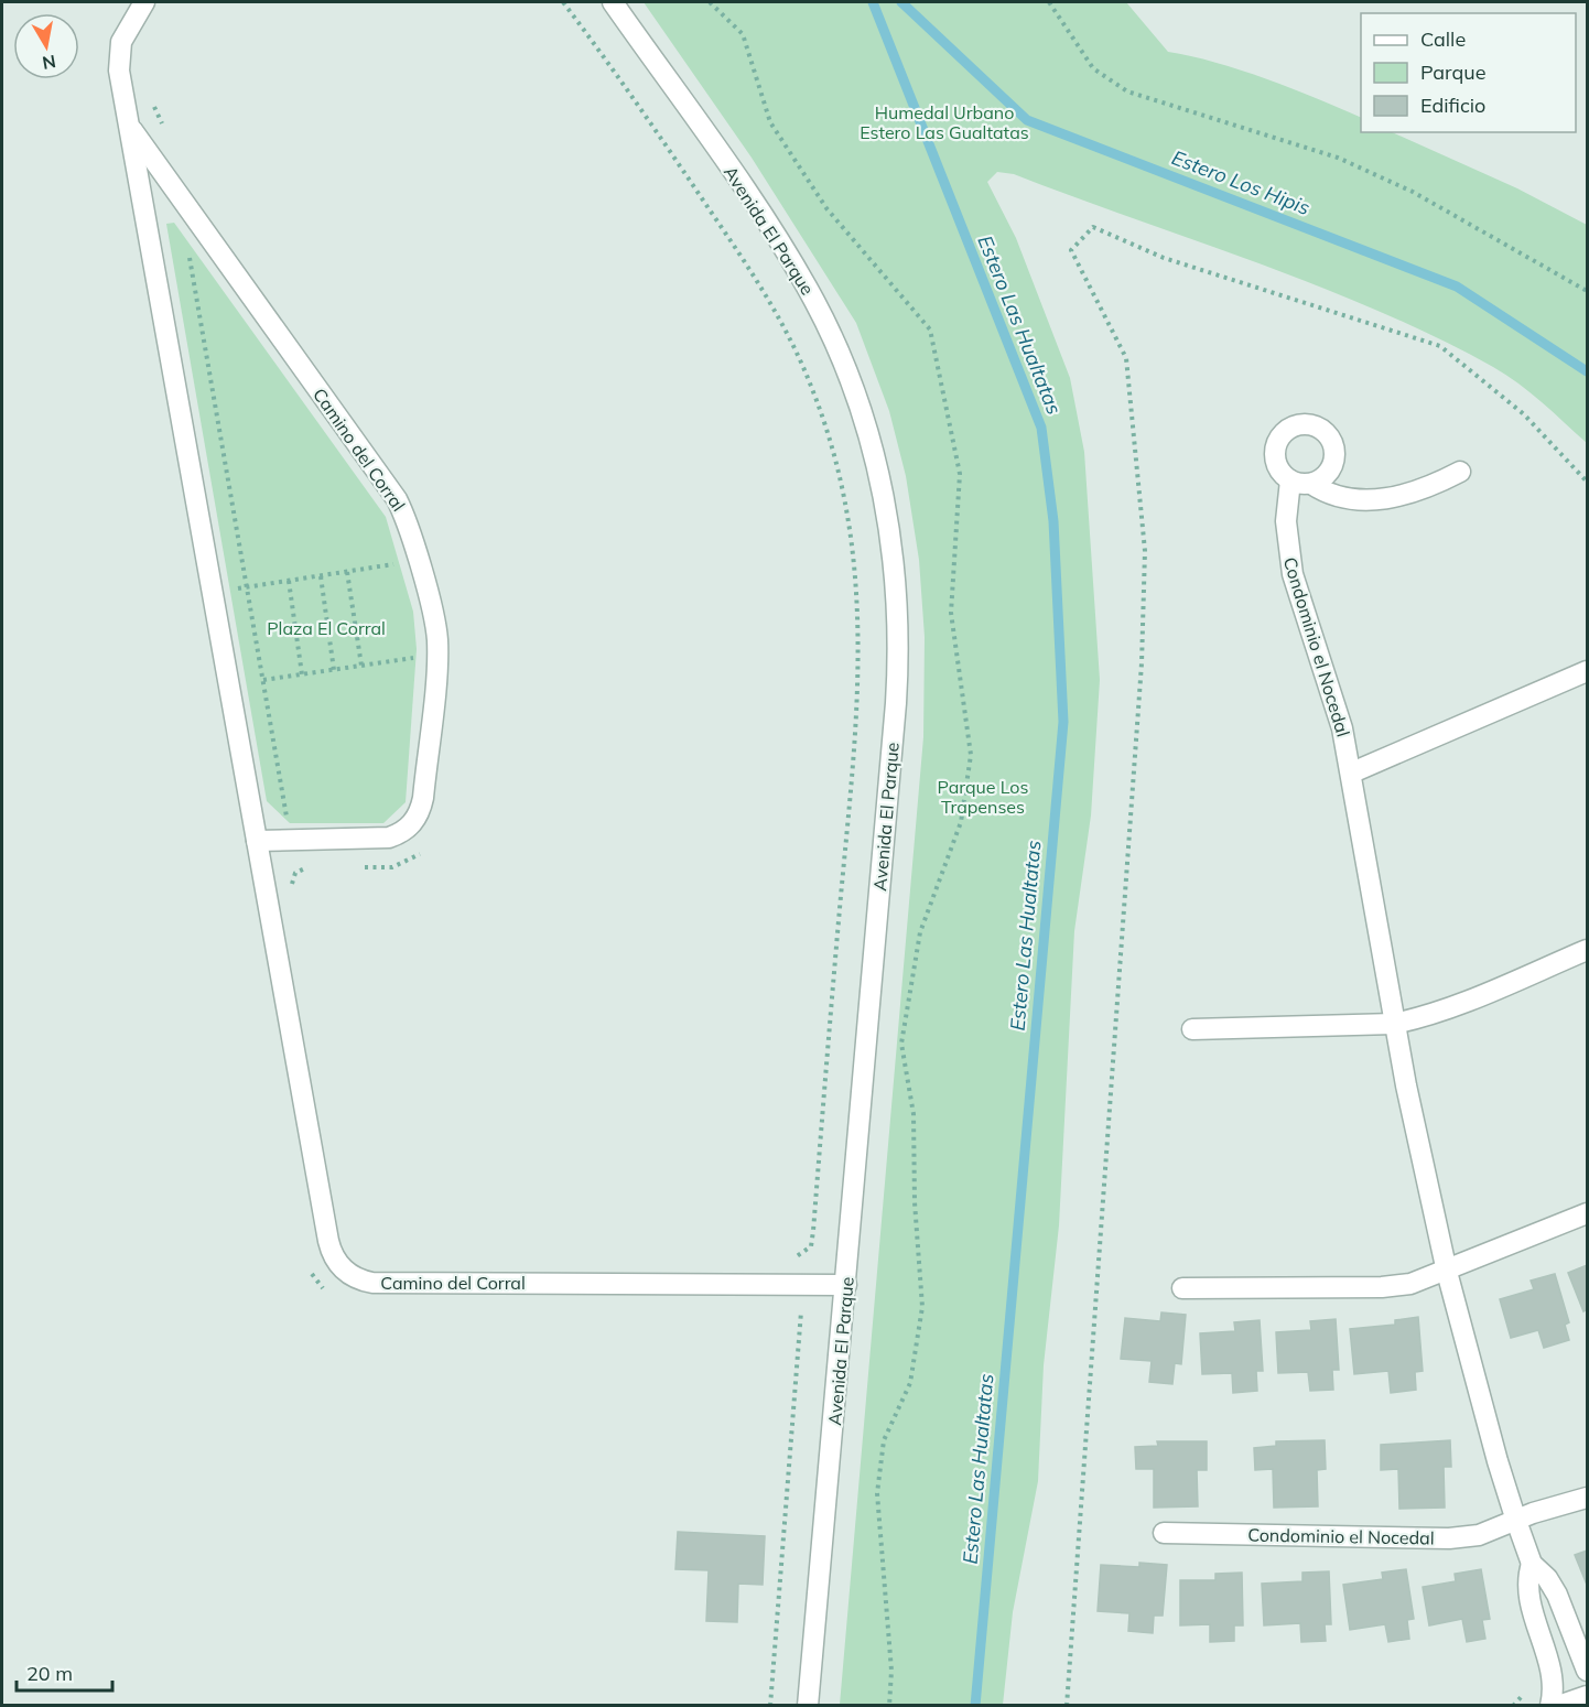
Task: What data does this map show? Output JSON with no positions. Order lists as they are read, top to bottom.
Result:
{
  "streets": {
    "street": ["Avenida El Parque", "Camino del Corral", "Condominio el Nocedal"]
  },
  "crossings": [
    ["Avenida El Parque", "Camino del Corral"]
  ],
  "water": ["Estero Los Hipis", "Estero Las Hualtatas"],
  "parks": ["Humedal Urbano Estero Las Gualtatas", "Plaza El Corral", "Parque Los Trapenses"],
  "legend": ["Calle", "Parque", "Edificio"],
  "scale_bar": "20 m",
  "north": "bottom"
}
